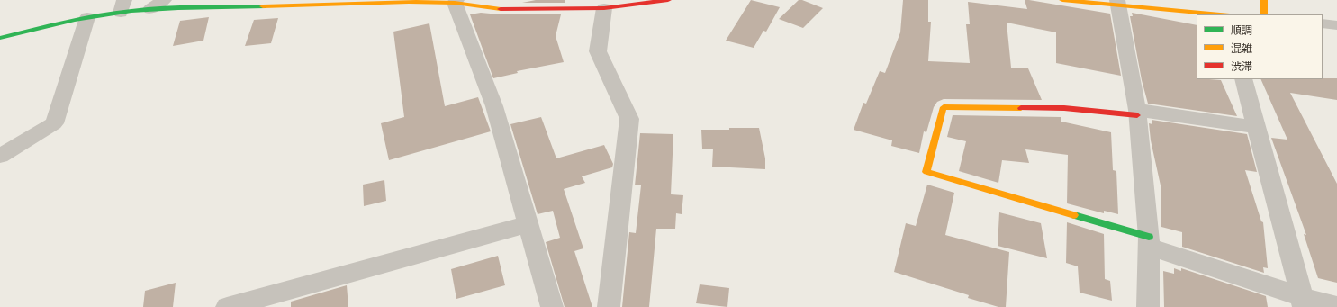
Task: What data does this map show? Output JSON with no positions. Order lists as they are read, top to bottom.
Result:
{
  "legend": ["順調", "混雑", "渋滞"]
}
